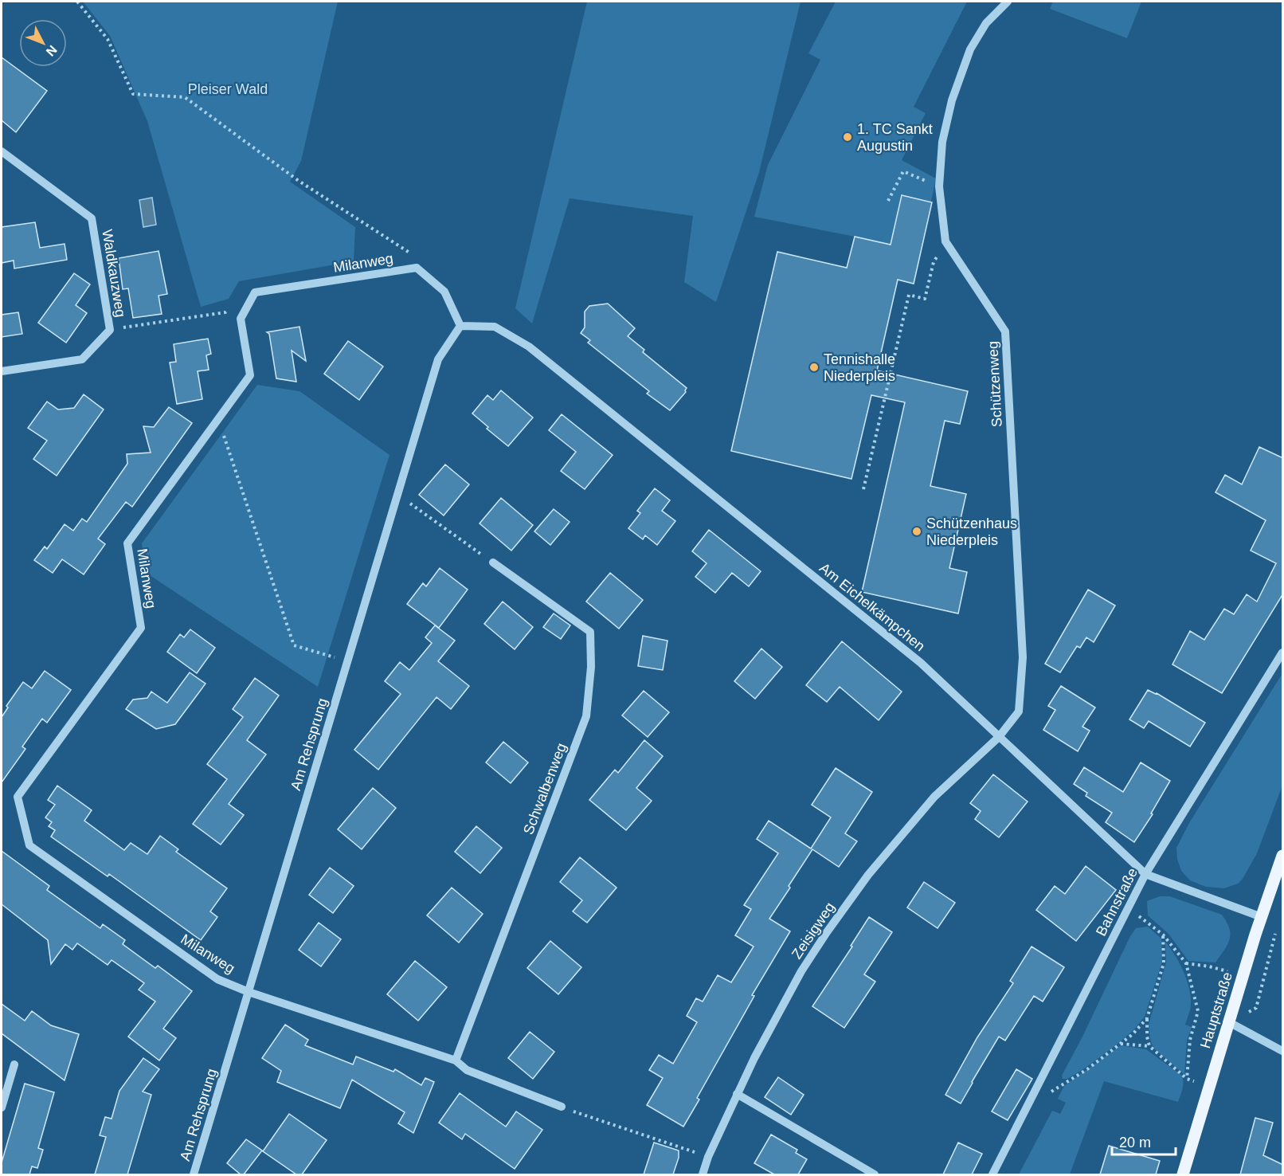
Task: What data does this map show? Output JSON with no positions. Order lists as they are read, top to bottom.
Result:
{
  "streets": {
    "main road": ["Hauptstraße"],
    "street": [
      "Milanweg",
      "Waldkauzweg",
      "Schützenweg",
      "Am Eichelkämpchen",
      "Am Rehsprung",
      "Schwalbenweg",
      "Bahnstraße",
      "Zeisigweg"
    ]
  },
  "crossings": [
    ["Milanweg", "Waldkauzweg"],
    ["Milanweg", "Am Eichelkämpchen"],
    ["Milanweg", "Am Rehsprung"],
    ["Schützenweg", "Am Eichelkämpchen"],
    ["Schützenweg", "Zeisigweg"],
    ["Am Eichelkämpchen", "Am Rehsprung"],
    ["Am Eichelkämpchen", "Bahnstraße"],
    ["Am Eichelkämpchen", "Zeisigweg"],
    ["Am Eichelkämpchen", "Hauptstraße"]
  ],
  "parks": ["Pleiser Wald"],
  "places": ["1. TC Sankt Augustin", "Tennishalle Niederpleis", "Schützenhaus Niederpleis"],
  "scale_bar": "20 m",
  "north": "bottom right"
}
